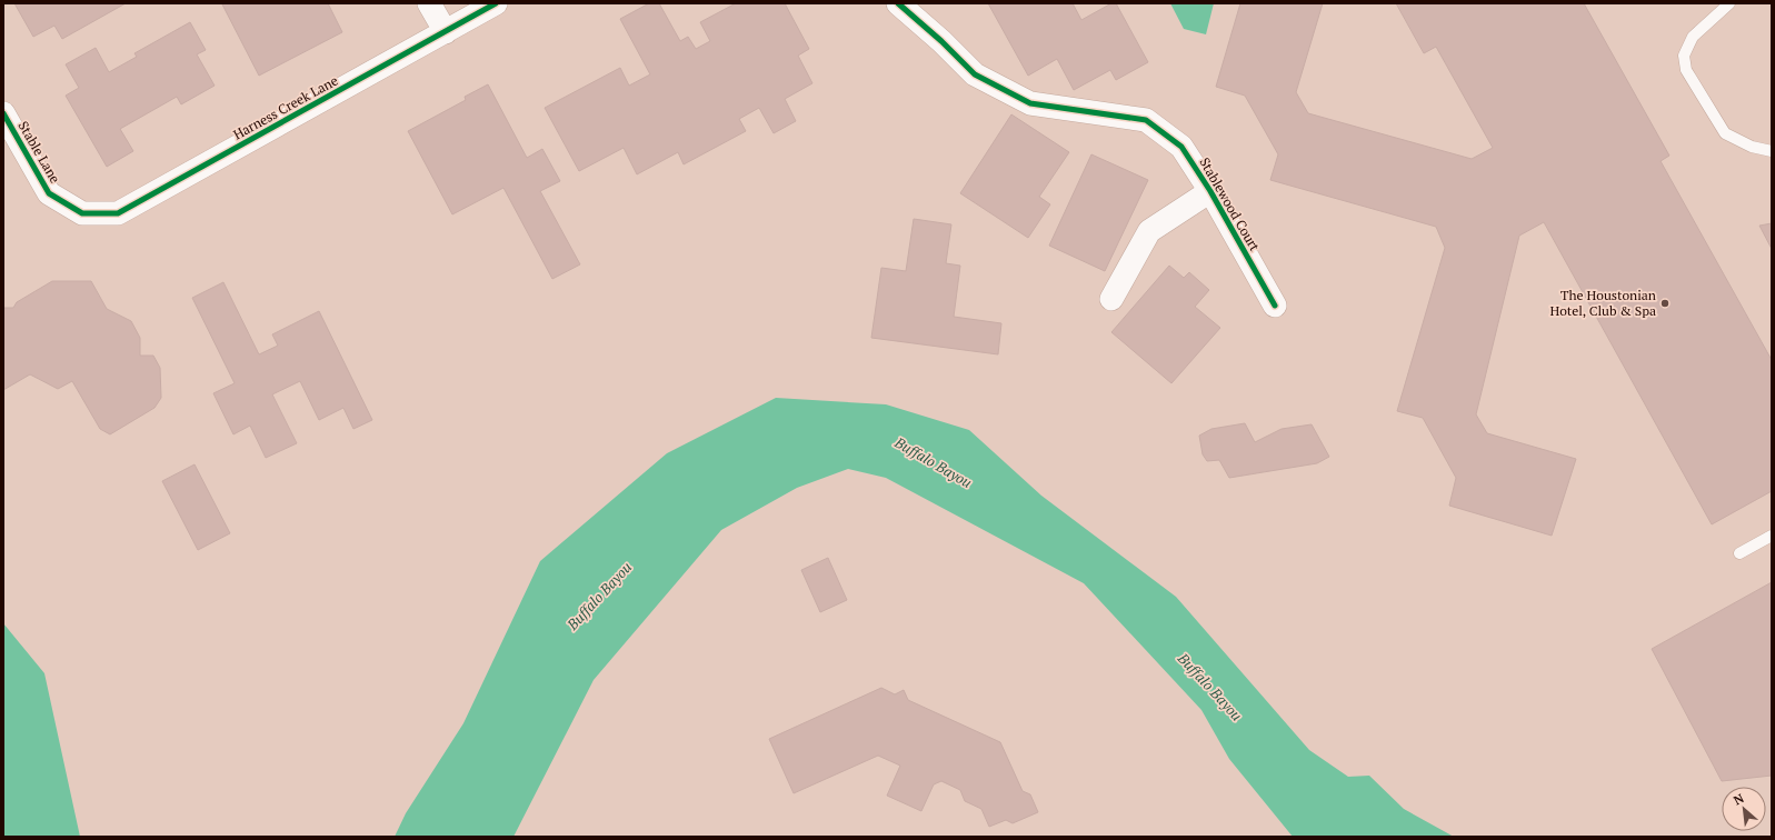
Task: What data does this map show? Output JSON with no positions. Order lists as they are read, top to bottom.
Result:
{
  "streets": {
    "street": ["Harness Creek Lane", "Stable Lane", "Stablewood Court"]
  },
  "crossings": [
    ["Harness Creek Lane", "Stable Lane"]
  ],
  "water": ["Buffalo Bayou"],
  "places": ["The Houstonian Hotel, Club & Spa"],
  "north": "top left"
}
